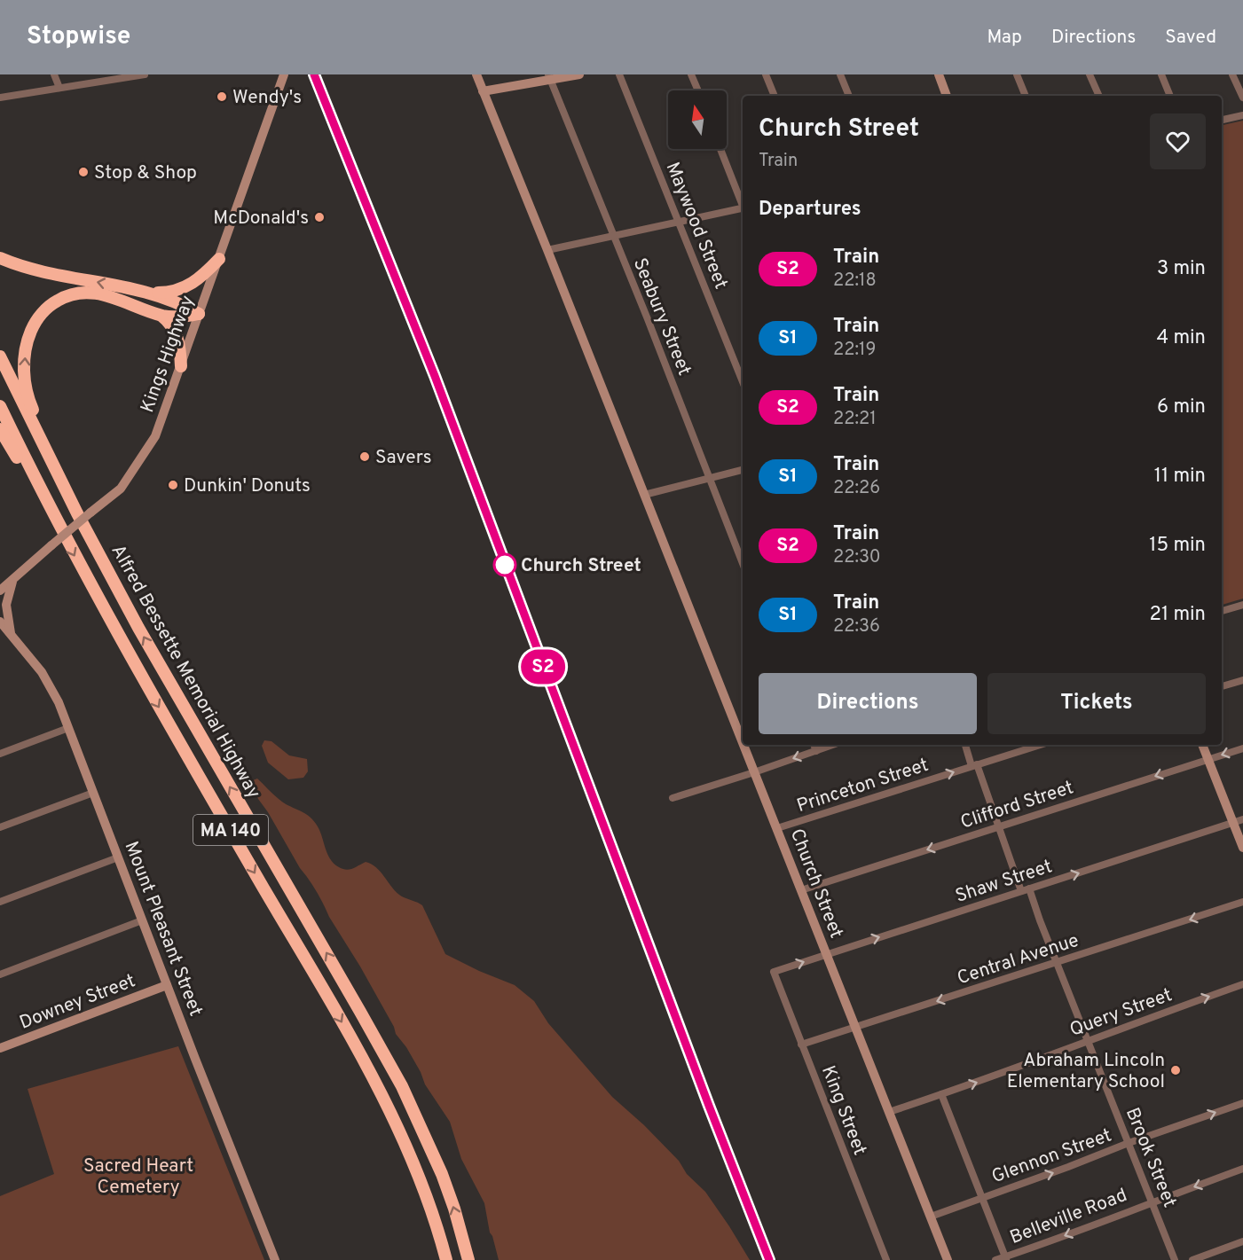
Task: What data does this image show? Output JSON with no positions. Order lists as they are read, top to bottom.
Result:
{
  "streets": {
    "highway": ["Alfred Bessette Memorial Highway", "MA 140"],
    "main road": [
      "Kings Highway",
      "Church Street",
      "Mount Pleasant Street",
      "Downey Street"
    ],
    "street": [
      "Maywood Street",
      "Seabury Street",
      "Princeton Street",
      "Clifford Street",
      "Shaw Street",
      "Central Avenue",
      "Query Street",
      "King Street",
      "Glennon Street",
      "Brook Street",
      "Belleville Road"
    ]
  },
  "crossings": [
    ["Princeton Street", "Church Street"],
    ["Clifford Street", "Church Street"],
    ["Shaw Street", "Church Street"],
    ["Shaw Street", "King Street"],
    ["Shaw Street", "Brook Street"],
    ["Church Street", "Central Avenue"],
    ["Church Street", "Query Street"],
    ["Church Street", "Glennon Street"],
    ["Mount Pleasant Street", "Downey Street"],
    ["Central Avenue", "King Street"],
    ["Central Avenue", "Brook Street"],
    ["Query Street", "Brook Street"],
    ["Glennon Street", "Brook Street"],
    ["Brook Street", "Belleville Road"]
  ],
  "one_way": [
    "Princeton Street",
    "Clifford Street",
    "Shaw Street",
    "Central Avenue",
    "Query Street",
    "Glennon Street",
    "Belleville Road"
  ],
  "parks": ["Sacred Heart Cemetery"],
  "places": [
    "Wendy's",
    "Stop & Shop",
    "McDonald's",
    "Savers",
    "Dunkin' Donuts",
    "Church Street",
    "Abraham Lincoln Elementary School"
  ],
  "north": "top",
  "page": {
    "header": "Stopwise",
    "nav": ["Map", "Directions", "Saved"],
    "on_map": "S2",
    "heading": [
      ["Church Street", "Train"],
      "Departures"
    ],
    "list": [
      {
        "mark": "S2",
        "name": "Train",
        "note": "22:18",
        "value": "3 min"
      },
      {
        "mark": "S1",
        "name": "Train",
        "note": "22:19",
        "value": "4 min"
      },
      {
        "mark": "S2",
        "name": "Train",
        "note": "22:21",
        "value": "6 min"
      },
      {
        "mark": "S1",
        "name": "Train",
        "note": "22:26",
        "value": "11 min"
      },
      {
        "mark": "S2",
        "name": "Train",
        "note": "22:30",
        "value": "15 min"
      },
      {
        "mark": "S1",
        "name": "Train",
        "note": "22:36",
        "value": "21 min"
      }
    ],
    "buttons": ["Directions", "Tickets"]
  }
}
